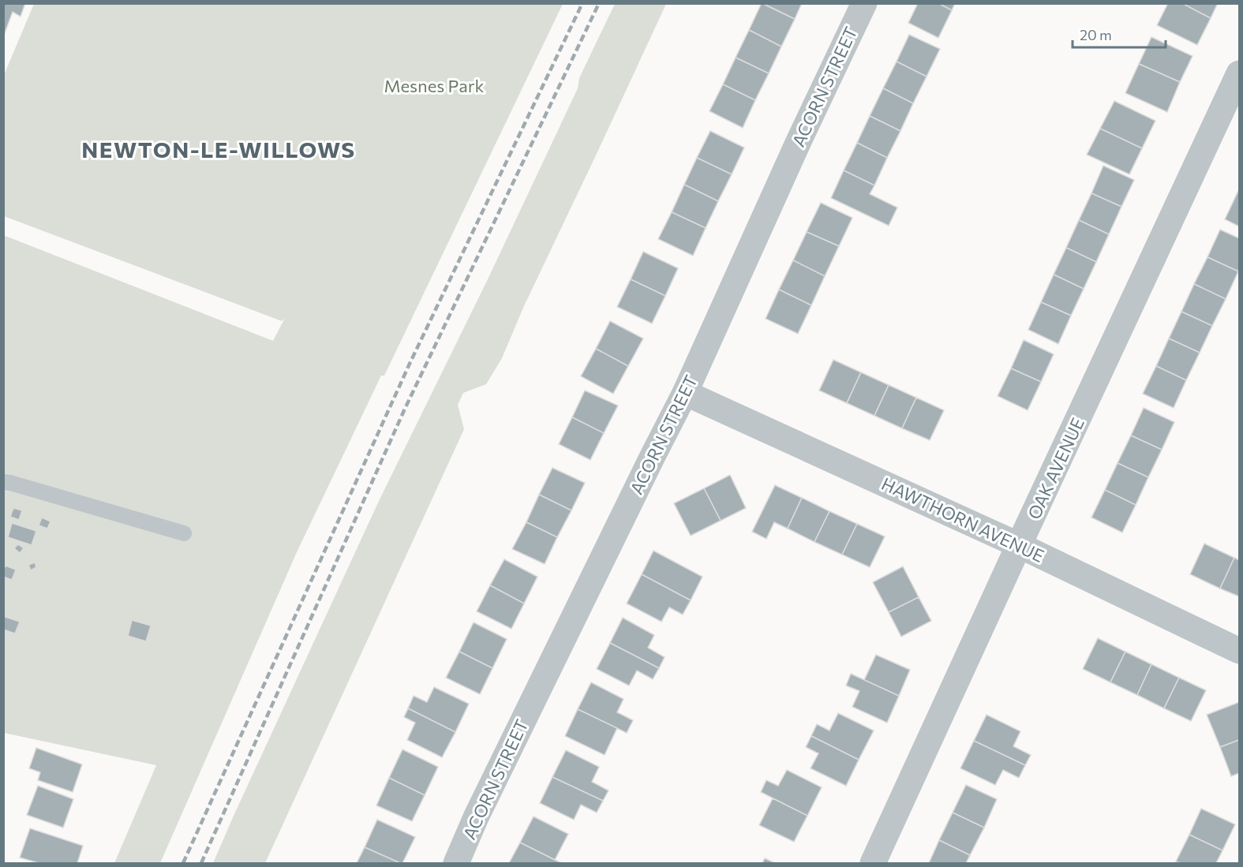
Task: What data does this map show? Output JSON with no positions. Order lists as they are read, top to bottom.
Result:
{
  "streets": {
    "street": ["ACORN STREET", "OAK AVENUE", "HAWTHORN AVENUE"]
  },
  "crossings": [
    ["ACORN STREET", "HAWTHORN AVENUE"],
    ["OAK AVENUE", "HAWTHORN AVENUE"]
  ],
  "districts": ["NEWTON-LE-WILLOWS"],
  "parks": ["Mesnes Park"],
  "scale_bar": "20 m"
}
